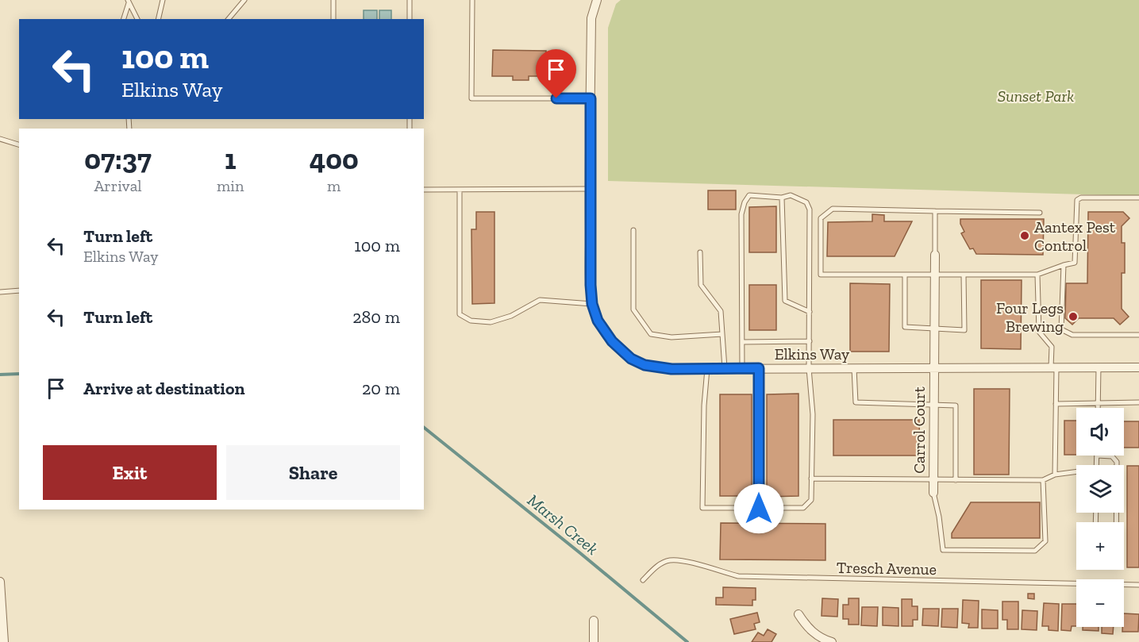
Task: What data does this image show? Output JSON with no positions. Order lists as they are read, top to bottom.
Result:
{
  "streets": {
    "street": ["Elkins Way", "Carrol Court"],
    "lane": ["Tresch Avenue"]
  },
  "crossings": [
    ["Elkins Way", "Carrol Court"]
  ],
  "water": ["Marsh Creek"],
  "parks": ["Sunset Park"],
  "places": ["Aantex Pest Control", "Four Legs Brewing"],
  "page": {
    "turn": ["100 m", "Elkins Way"],
    "eta": [
      "07:37",
      "Arrival",
      "1",
      "min",
      "400",
      "m"
    ],
    "list": [
      {
        "name": "Turn left",
        "note": "Elkins Way",
        "value": "100 m"
      },
      {
        "name": "Turn left",
        "value": "280 m"
      },
      {
        "name": "Arrive at destination",
        "value": "20 m"
      }
    ],
    "map_buttons": ["+", "−"],
    "buttons": ["Exit", "Share"]
  }
}
